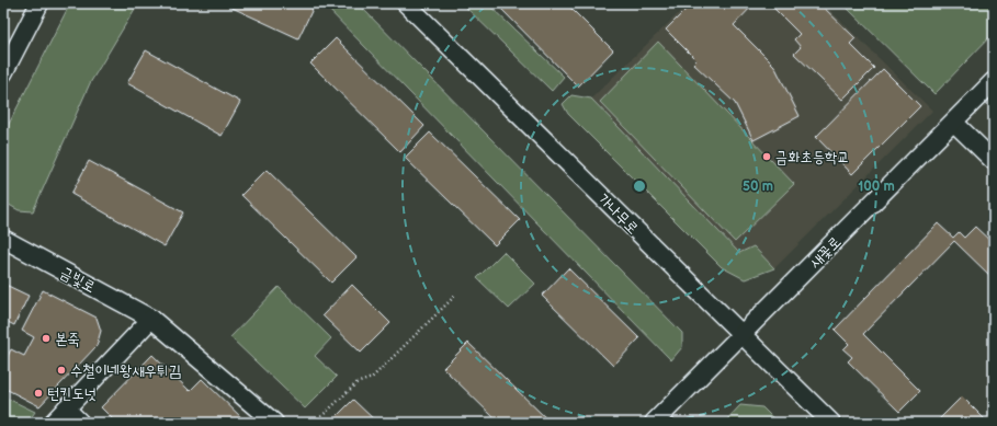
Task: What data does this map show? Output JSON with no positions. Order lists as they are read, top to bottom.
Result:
{
  "streets": {
    "street": ["가나무로", "새꽃로", "금빛로"]
  },
  "crossings": [
    ["가나무로", "새꽃로"]
  ],
  "places": [
    "금화초등학교",
    "본죽",
    "수철이네왕새우튀김",
    "턴킨도넛"
  ],
  "rings": ["50 m", "100 m"]
}
